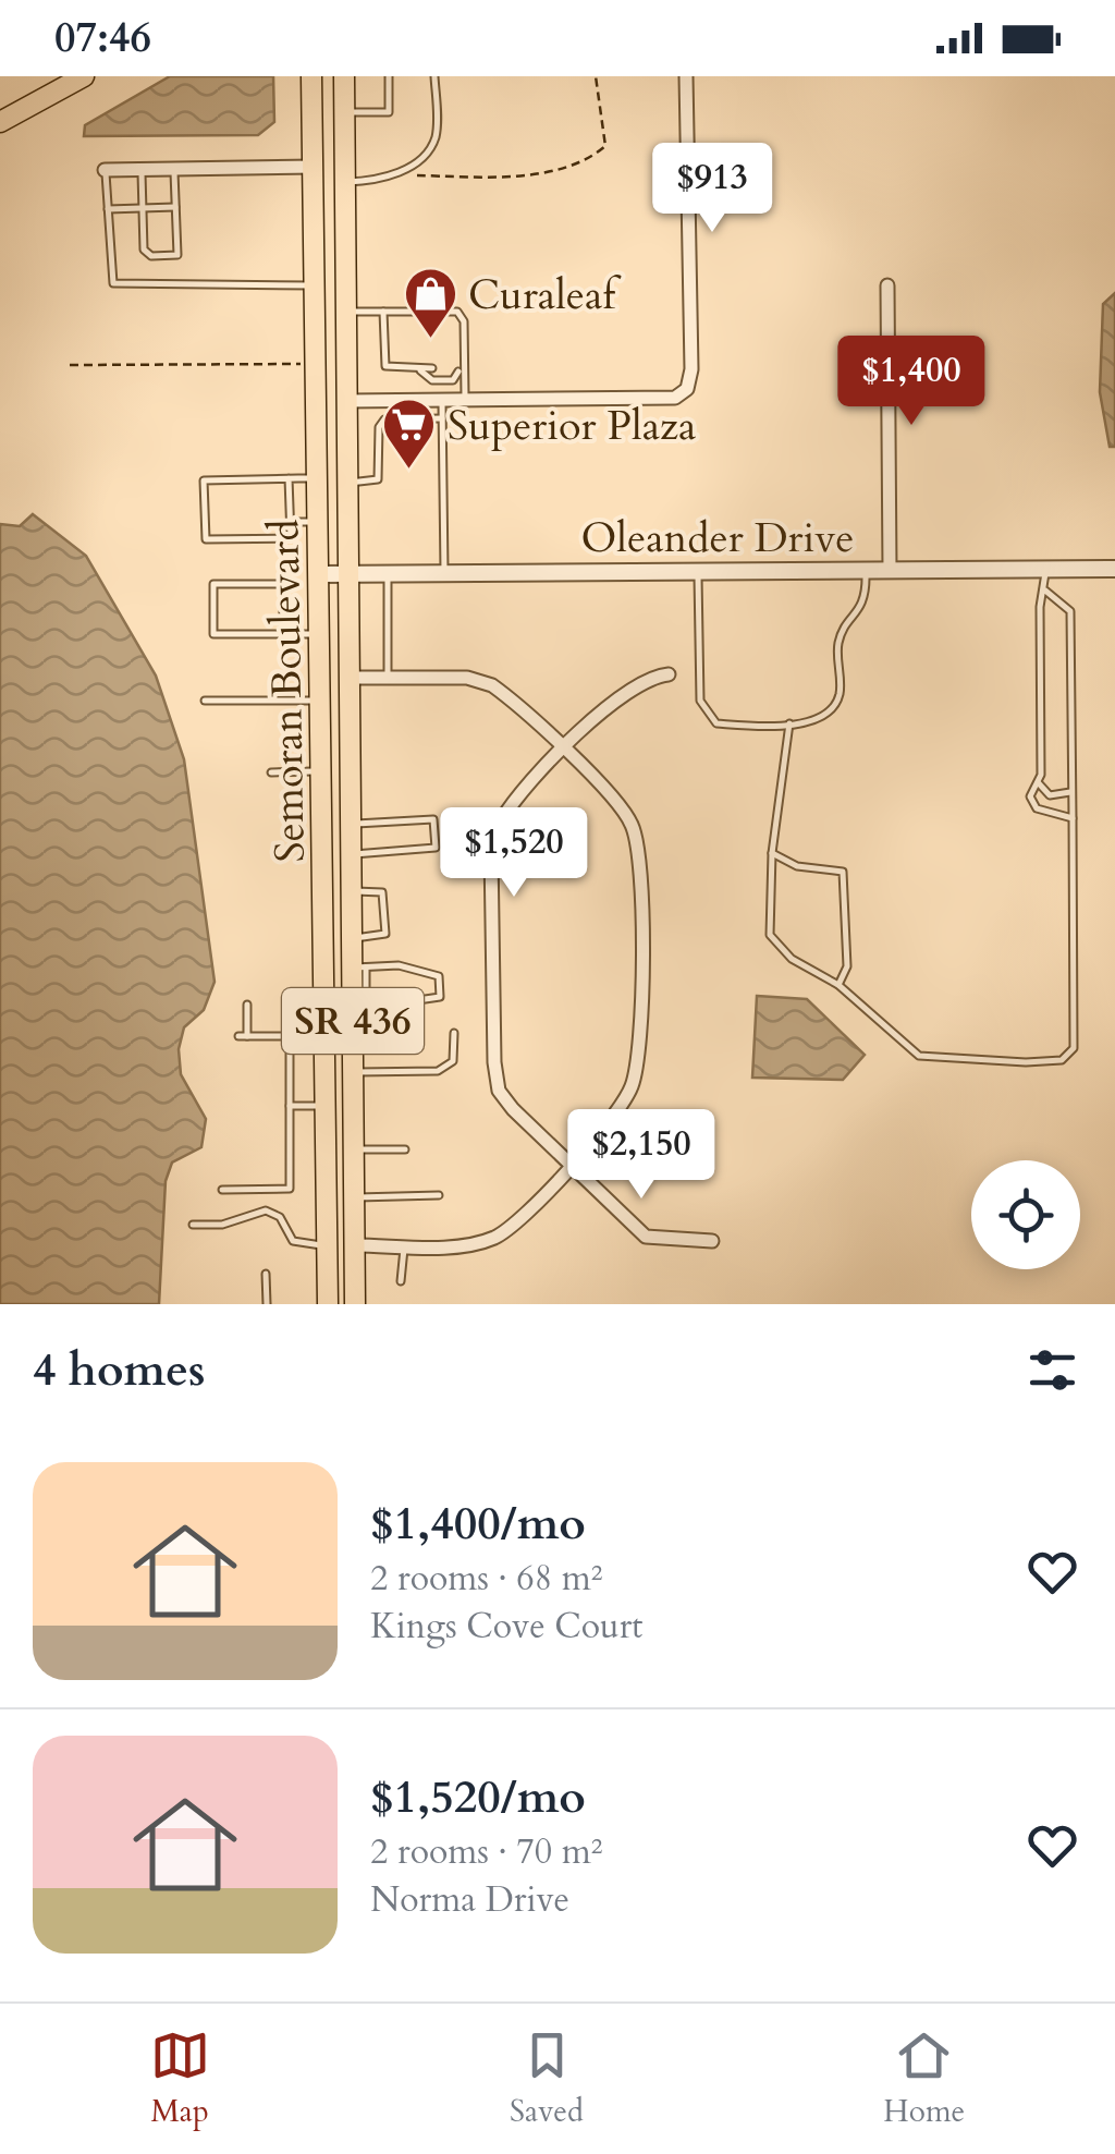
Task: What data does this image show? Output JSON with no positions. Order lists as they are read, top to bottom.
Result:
{
  "streets": {
    "main road": ["Semoran Boulevard", "SR 436"],
    "street": ["Oleander Drive"]
  },
  "crossings": [
    ["Oleander Drive", "Semoran Boulevard"]
  ],
  "places": {
    "shop": ["Curaleaf"],
    "supermarket": ["Superior Plaza"]
  },
  "page": {
    "status": "07:46",
    "price": [
      "$913",
      "$1,400",
      "$1,520",
      "$2,150"
    ],
    "heading": "4 homes",
    "list": [
      {
        "name": "$1,400/mo",
        "note": "2 rooms · 68 m² · Kings Cove Court"
      },
      {
        "name": "$1,520/mo",
        "note": "2 rooms · 70 m² · Norma Drive"
      }
    ],
    "tabs": ["Map", "Saved", "Home"]
  }
}
